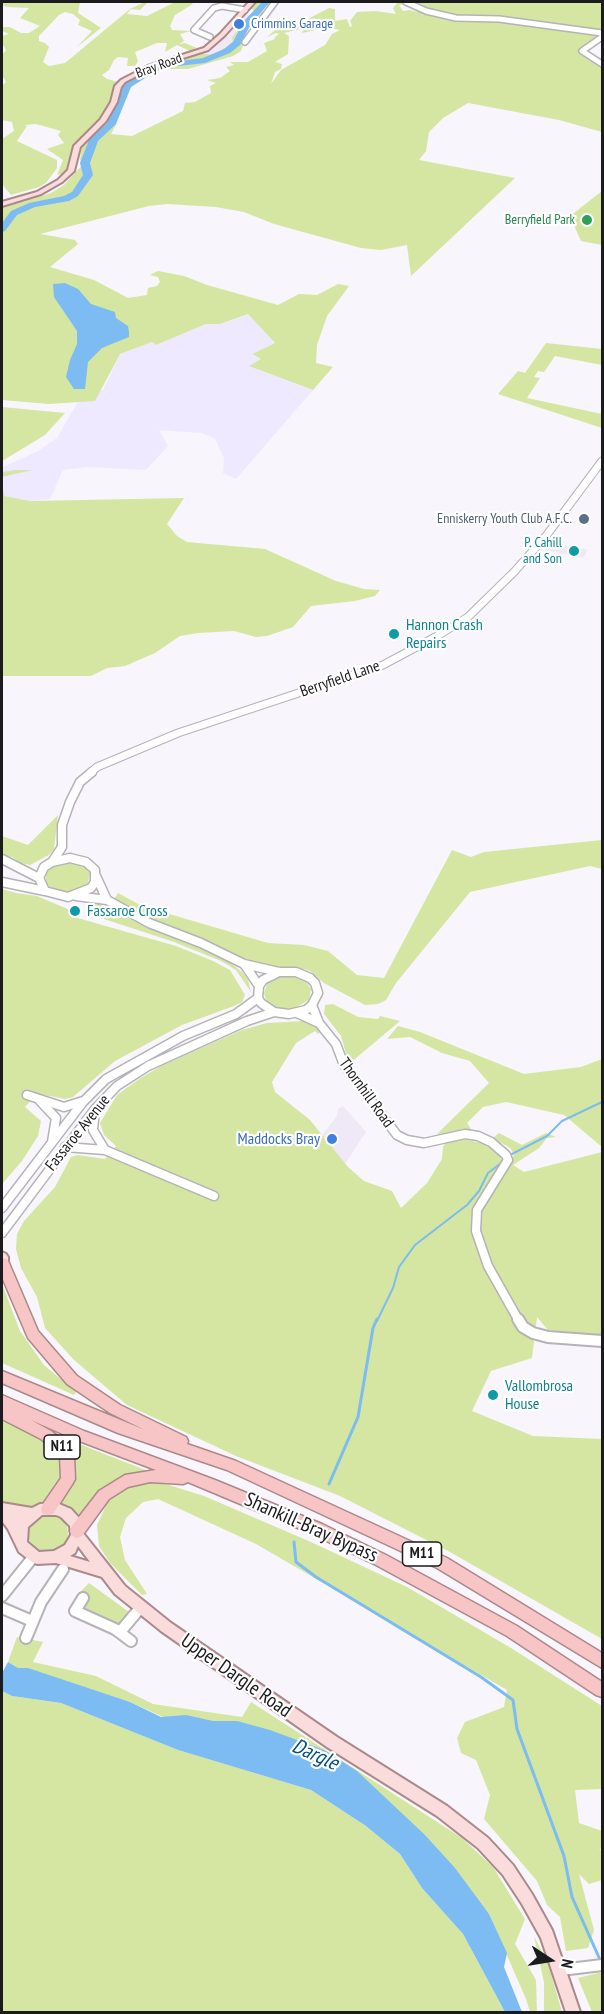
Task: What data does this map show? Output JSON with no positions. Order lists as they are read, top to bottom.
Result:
{
  "streets": {
    "highway": ["N11", "Shankill-Bray Bypass", "M11"],
    "main road": ["Bray Road", "Upper Dargle Road"],
    "street": ["Berryfield Lane", "Thornhill Road", "Fassaroe Avenue"]
  },
  "crossings": [
    ["Thornhill Road", "Fassaroe Avenue"],
    ["N11", "Upper Dargle Road"]
  ],
  "water": ["Dargle"],
  "places": [
    "Crimmins Garage",
    "Berryfield Park",
    "Enniskerry Youth Club A.F.C.",
    "P. Cahill and Son",
    "Hannon Crash Repairs",
    "Fassaroe Cross",
    "Maddocks Bray",
    "Vallombrosa House"
  ],
  "north": "right"
}
